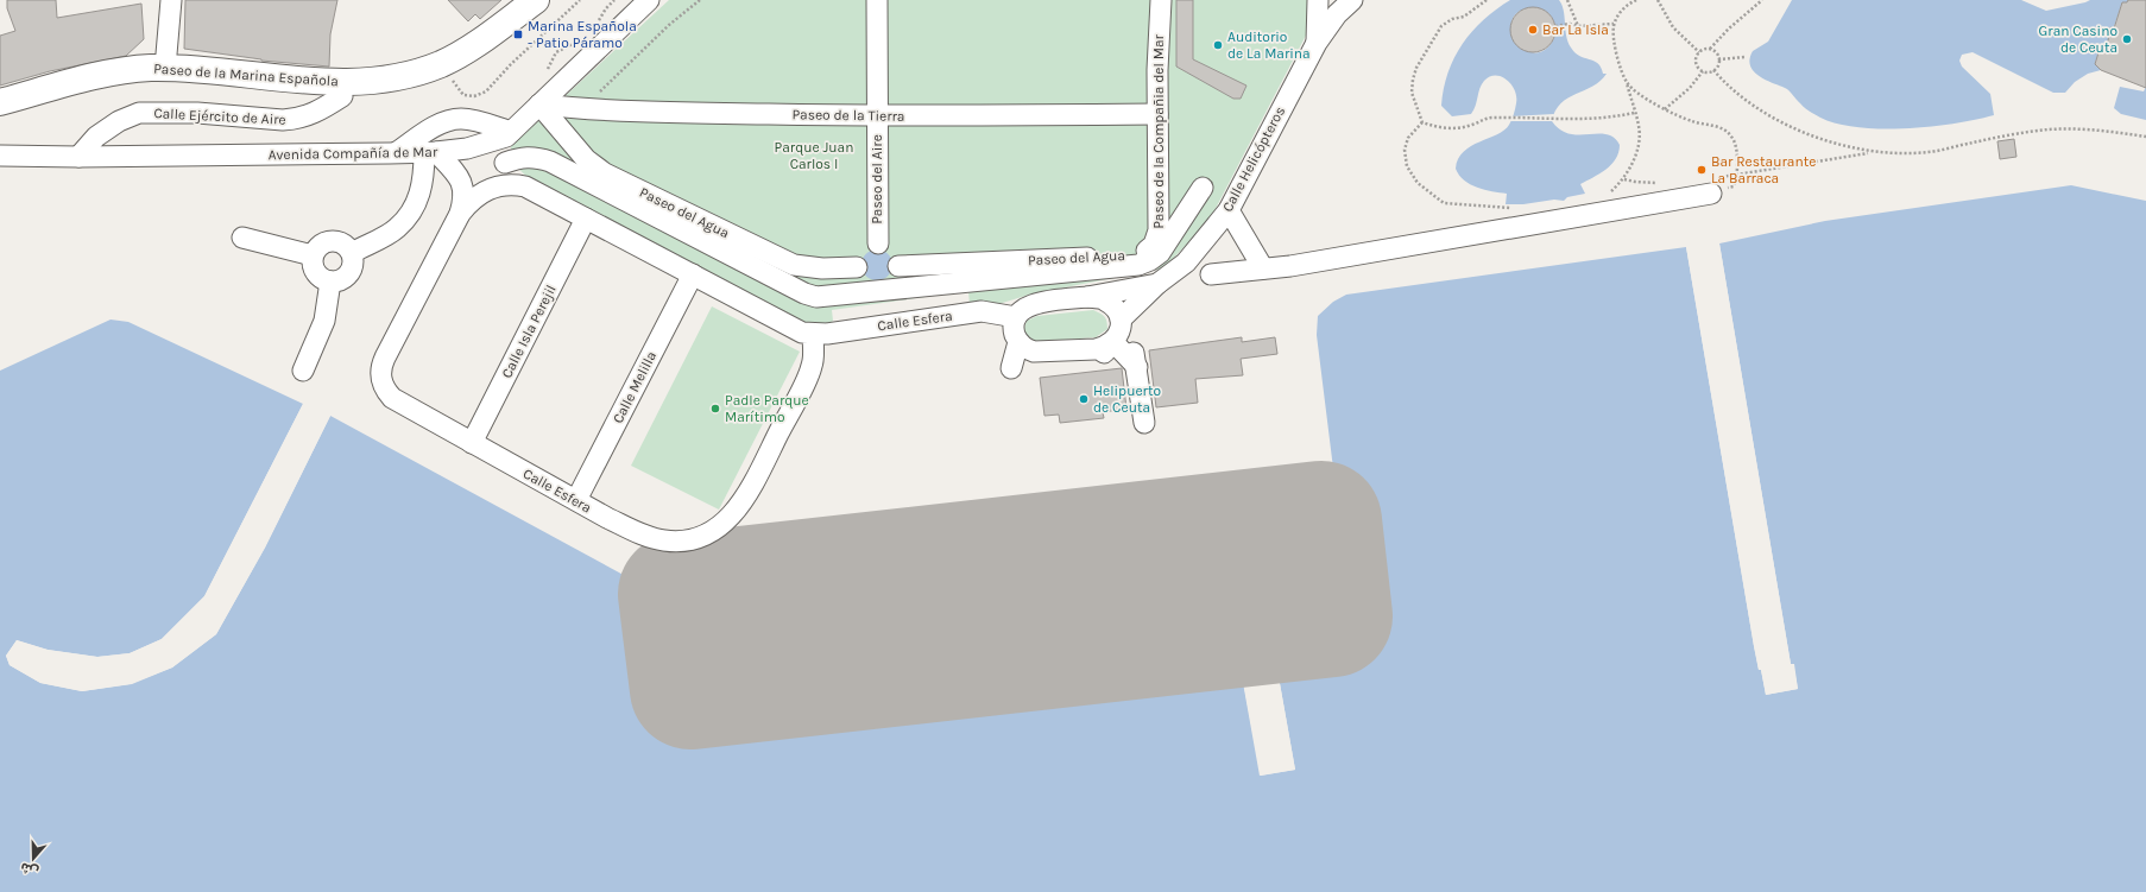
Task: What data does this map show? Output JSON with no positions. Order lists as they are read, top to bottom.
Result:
{
  "streets": {
    "main road": ["Paseo de la Marina Española"],
    "street": [
      "Paseo de la Tierra",
      "Calle Ejército de Aire",
      "Paseo de la Compañia del Mar",
      "Avenida Compañía de Mar",
      "Calle Helicópteros",
      "Paseo del Aire",
      "Paseo del Agua",
      "Calle Esfera",
      "Calle Isla Perejil",
      "Calle Melilla"
    ]
  },
  "crossings": [
    ["Paseo de la Marina Española", "Calle Ejército de Aire"],
    ["Paseo de la Tierra", "Paseo de la Compañia del Mar"],
    ["Paseo de la Tierra", "Avenida Compañía de Mar"],
    ["Paseo de la Tierra", "Paseo del Aire"],
    ["Paseo de la Tierra", "Paseo del Agua"],
    ["Calle Ejército de Aire", "Avenida Compañía de Mar"],
    ["Paseo de la Compañia del Mar", "Paseo del Agua"],
    ["Avenida Compañía de Mar", "Paseo del Agua"],
    ["Avenida Compañía de Mar", "Calle Esfera"],
    ["Calle Helicópteros", "Calle Esfera"],
    ["Paseo del Aire", "Paseo del Agua"],
    ["Calle Esfera", "Calle Isla Perejil"],
    ["Calle Esfera", "Calle Melilla"]
  ],
  "parks": ["Parque Juan Carlos I"],
  "places": {
    "other": [
      "Bar La Isla",
      "Gran Casino de Ceuta",
      "Auditorio de La Marina",
      "Bar Restaurante La Barraca",
      "Helipuerto de Ceuta",
      "Padle Parque Marítimo"
    ],
    "transit": ["Marina Española - Patio Páramo"]
  },
  "north": "bottom"
}
